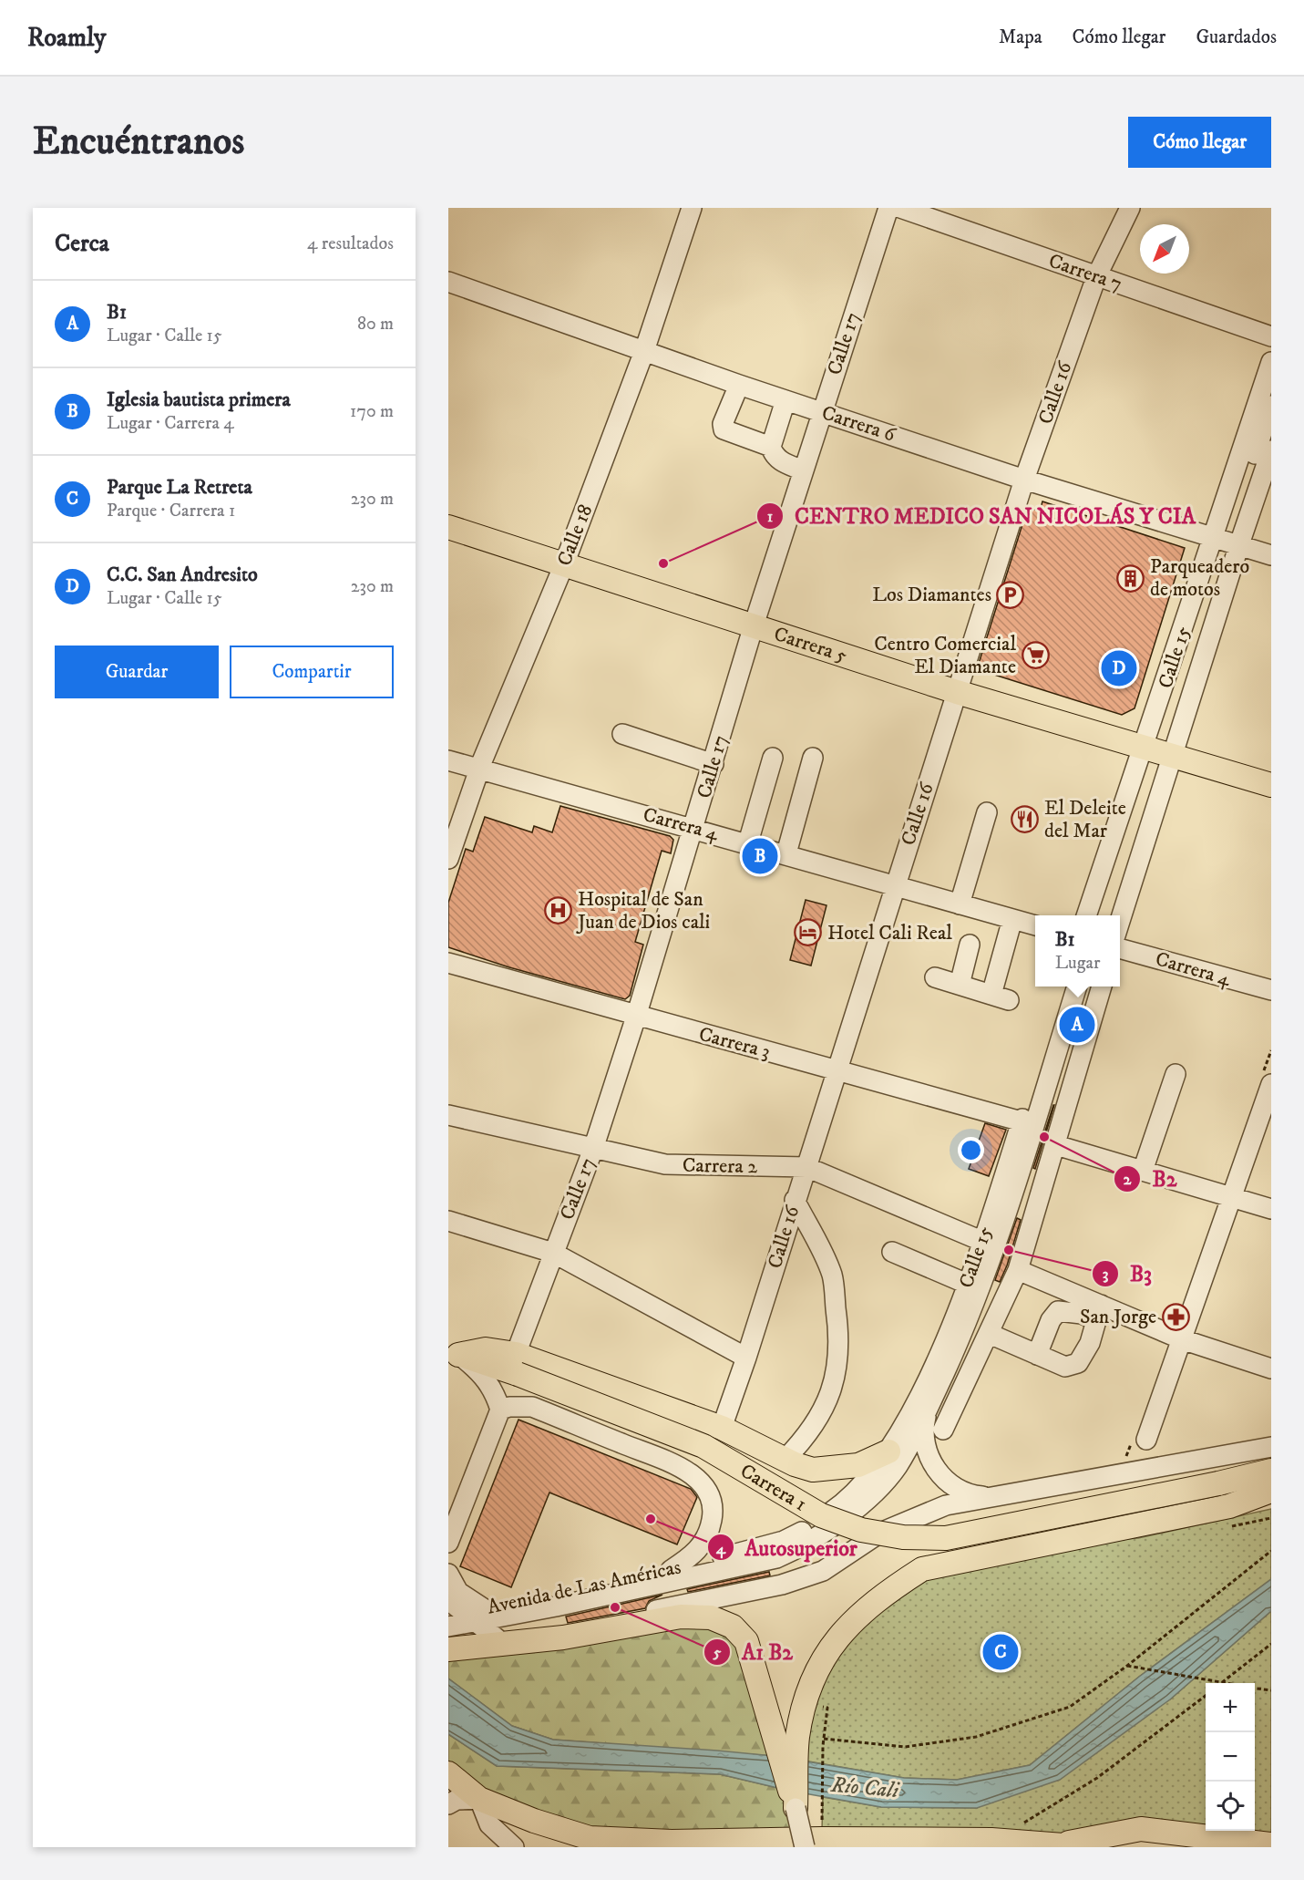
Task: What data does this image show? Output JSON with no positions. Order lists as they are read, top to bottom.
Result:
{
  "streets": {
    "main road": ["Carrera 5", "Carrera 1", "Avenida de Las Américas"],
    "street": [
      "Carrera 7",
      "Calle 17",
      "Calle 16",
      "Carrera 6",
      "Calle 18",
      "Calle 15",
      "Carrera 4",
      "Carrera 3",
      "Carrera 2"
    ]
  },
  "crossings": [
    ["Carrera 7", "Calle 16"],
    ["Calle 17", "Carrera 6"],
    ["Calle 17", "Carrera 5"],
    ["Calle 17", "Carrera 4"],
    ["Calle 17", "Carrera 3"],
    ["Calle 17", "Carrera 2"],
    ["Calle 17", "Carrera 1"],
    ["Calle 16", "Carrera 6"],
    ["Calle 16", "Carrera 5"],
    ["Calle 16", "Carrera 4"],
    ["Calle 16", "Carrera 3"],
    ["Calle 16", "Carrera 2"],
    ["Carrera 6", "Calle 18"],
    ["Carrera 6", "Calle 15"],
    ["Calle 18", "Carrera 5"],
    ["Calle 18", "Carrera 4"],
    ["Carrera 5", "Calle 15"],
    ["Calle 15", "Carrera 3"],
    ["Calle 15", "Carrera 2"],
    ["Calle 15", "Avenida de Las Américas"]
  ],
  "water": ["Río Cali"],
  "places": {
    "other": [
      "CENTRO MEDICO SAN NICOLÁS Y CIA",
      "B2",
      "B3",
      "Autosuperior",
      "A1 B2"
    ],
    "building": ["Parqueadero de motos"],
    "parking": ["Los Diamantes"],
    "supermarket": ["Centro Comercial El Diamante"],
    "restaurant": ["El Deleite del Mar"],
    "hospital": ["Hospital de San Juan de Dios cali"],
    "hotel": ["Hotel Cali Real"],
    "pharmacy": ["San Jorge"]
  },
  "north": "bottom left",
  "page": {
    "header": "Roamly",
    "nav": ["Mapa", "Cómo llegar", "Guardados"],
    "buttons": [
      "Cómo llegar",
      ["Guardar", "Compartir"]
    ],
    "title": "Encuéntranos",
    "heading": ["Cerca", "4 resultados"],
    "list": [
      {
        "mark": "A",
        "name": "B1",
        "note": "Lugar · Calle 15",
        "value": "80 m"
      },
      {
        "mark": "B",
        "name": "Iglesia bautista primera",
        "note": "Lugar · Carrera 4",
        "value": "170 m"
      },
      {
        "mark": "C",
        "name": "Parque La Retreta",
        "note": "Parque · Carrera 1",
        "value": "230 m"
      },
      {
        "mark": "D",
        "name": "C.C. San Andresito",
        "note": "Lugar · Calle 15",
        "value": "230 m"
      }
    ],
    "pins": [
      "D",
      "B",
      "A",
      "C"
    ],
    "popup": ["B1", "Lugar"],
    "map_buttons": ["+", "−"]
  }
}
